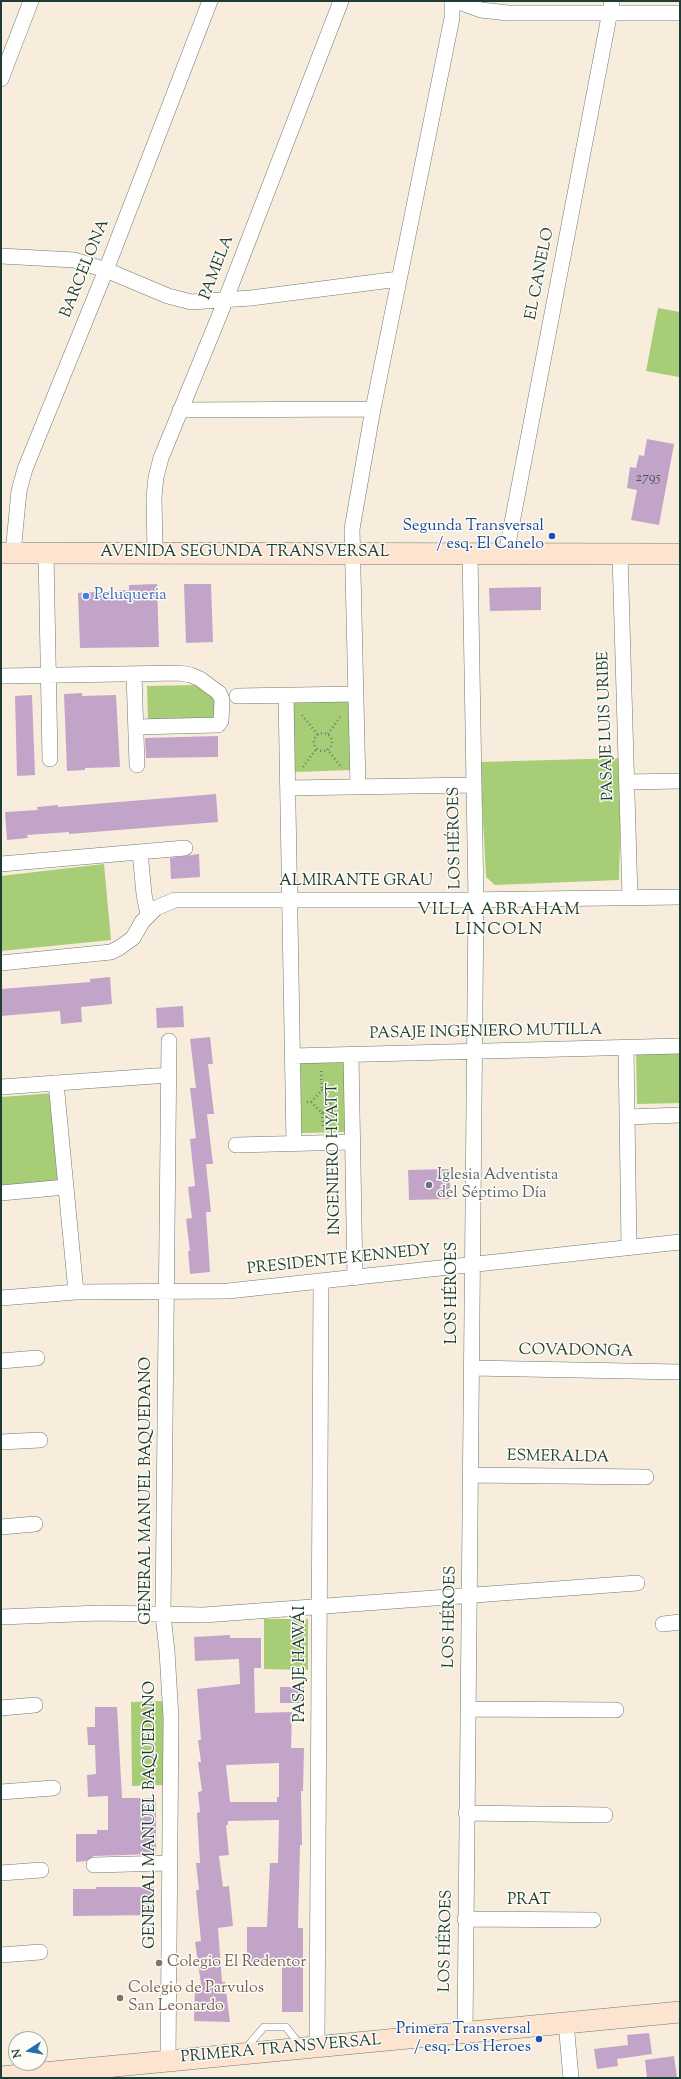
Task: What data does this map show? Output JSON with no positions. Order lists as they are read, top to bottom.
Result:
{
  "streets": {
    "main road": ["AVENIDA SEGUNDA TRANSVERSAL", "PRIMERA TRANSVERSAL"],
    "street": [
      "PAMELA",
      "BARCELONA",
      "EL CANELO",
      "PASAJE LUIS URIBE",
      "LOS HÉROES",
      "ALMIRANTE GRAU",
      "PASAJE INGENIERO MUTILLA",
      "INGENIERO HYATT",
      "PRESIDENTE KENNEDY",
      "COVADONGA",
      "ESMERALDA",
      "GENERAL MANUEL BAQUEDANO",
      "PASAJE HAWÁI",
      "PRAT"
    ]
  },
  "crossings": [
    ["PAMELA", "AVENIDA SEGUNDA TRANSVERSAL"],
    ["BARCELONA", "AVENIDA SEGUNDA TRANSVERSAL"],
    ["EL CANELO", "AVENIDA SEGUNDA TRANSVERSAL"],
    ["AVENIDA SEGUNDA TRANSVERSAL", "PASAJE LUIS URIBE"],
    ["AVENIDA SEGUNDA TRANSVERSAL", "LOS HÉROES"],
    ["PASAJE LUIS URIBE", "ALMIRANTE GRAU"],
    ["LOS HÉROES", "ALMIRANTE GRAU"],
    ["LOS HÉROES", "PASAJE INGENIERO MUTILLA"],
    ["LOS HÉROES", "PRESIDENTE KENNEDY"],
    ["LOS HÉROES", "COVADONGA"],
    ["LOS HÉROES", "ESMERALDA"],
    ["LOS HÉROES", "PRAT"],
    ["LOS HÉROES", "PRIMERA TRANSVERSAL"],
    ["PASAJE INGENIERO MUTILLA", "INGENIERO HYATT"],
    ["INGENIERO HYATT", "PRESIDENTE KENNEDY"],
    ["PRESIDENTE KENNEDY", "GENERAL MANUEL BAQUEDANO"],
    ["PRESIDENTE KENNEDY", "PASAJE HAWÁI"],
    ["GENERAL MANUEL BAQUEDANO", "PRIMERA TRANSVERSAL"],
    ["PASAJE HAWÁI", "PRIMERA TRANSVERSAL"]
  ],
  "districts": ["VILLA ABRAHAM LINCOLN"],
  "places": [
    "Segunda Transversal / esq. El Canelo",
    "Peluqueria",
    "Iglesia Adventista del Séptimo Día",
    "Colegio El Redentor",
    "Colegio de Parvulos San Leonardo",
    "Primera Transversal / esq. Los Heroes"
  ],
  "house_numbers": ["2795"],
  "north": "left"
}
